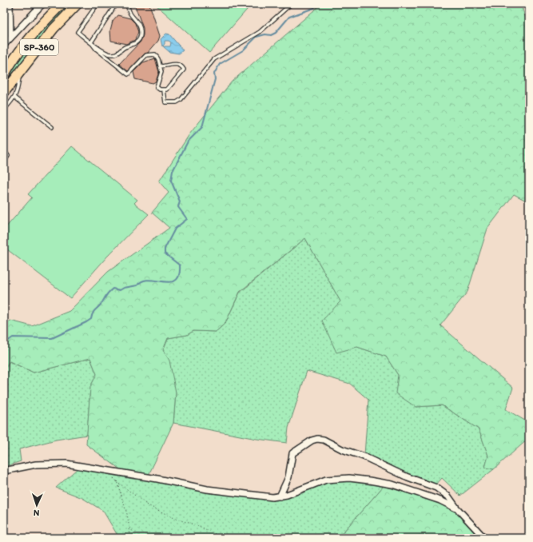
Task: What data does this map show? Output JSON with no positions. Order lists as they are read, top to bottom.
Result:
{
  "streets": {
    "main road": ["SP-360"]
  },
  "north": "bottom"
}
